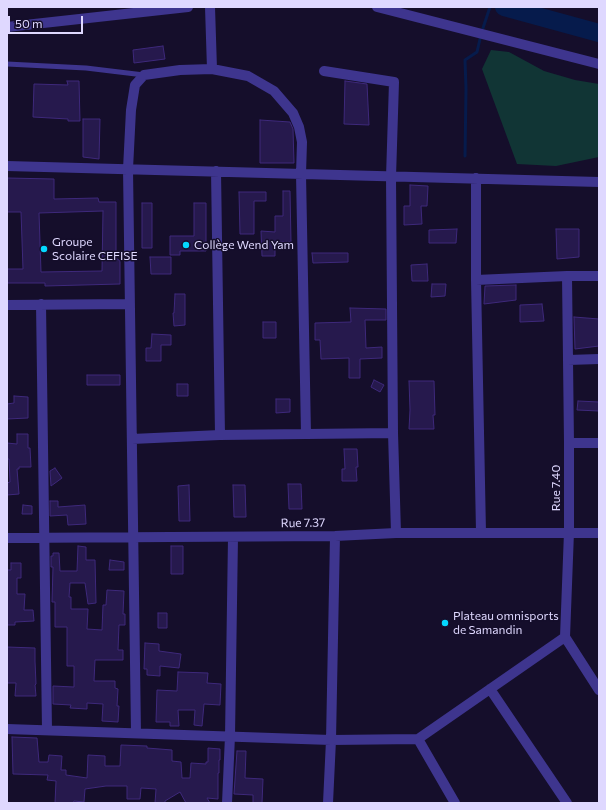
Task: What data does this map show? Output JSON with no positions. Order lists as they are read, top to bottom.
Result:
{
  "streets": {
    "street": ["Rue 7.40", "Rue 7.37"]
  },
  "crossings": [
    ["Rue 7.40", "Rue 7.37"]
  ],
  "places": ["Collège Wend Yam", "Groupe Scolaire CEFISE", "Plateau omnisports de Samandin"],
  "scale_bar": "50 m"
}
